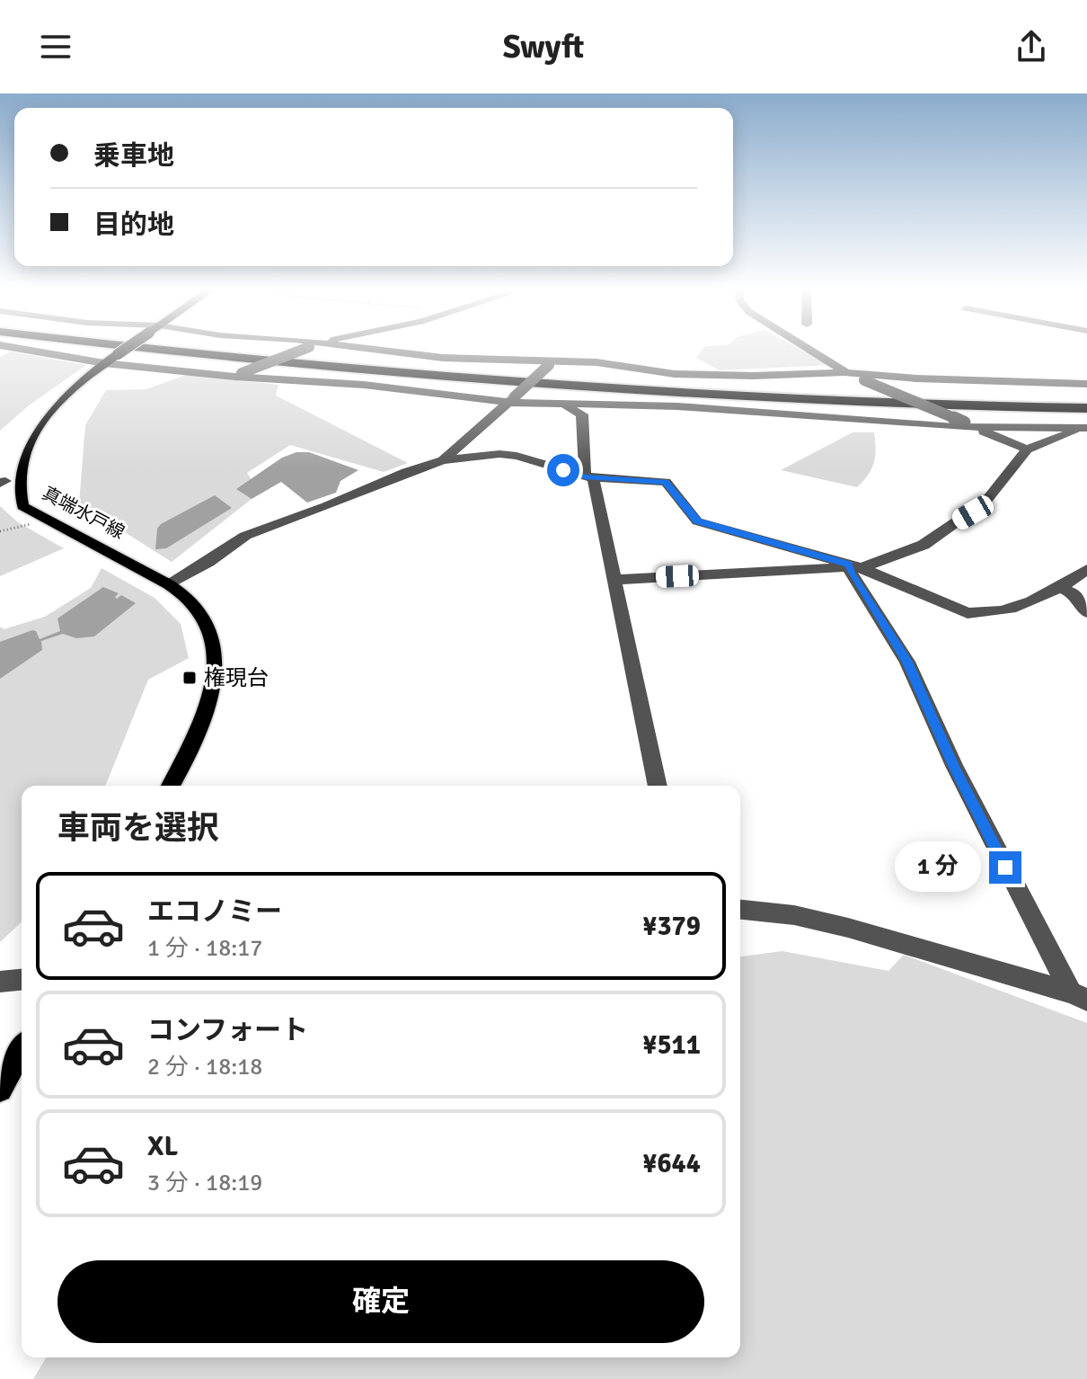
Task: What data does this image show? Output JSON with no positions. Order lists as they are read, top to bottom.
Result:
{
  "streets": {
    "main road": ["真端水戸線"]
  },
  "places": {
    "transit": ["権現台"]
  },
  "page": {
    "header": "Swyft",
    "banner": ["乗車地", "目的地"],
    "heading": "車両を選択",
    "bubble": "1 分",
    "list": [
      {
        "name": "エコノミー",
        "note": "1 分 · 18:17",
        "value": "¥379"
      },
      {
        "name": "コンフォート",
        "note": "2 分 · 18:18",
        "value": "¥511"
      },
      {
        "name": "XL",
        "note": "3 分 · 18:19",
        "value": "¥644"
      }
    ],
    "buttons": "確定"
  }
}
